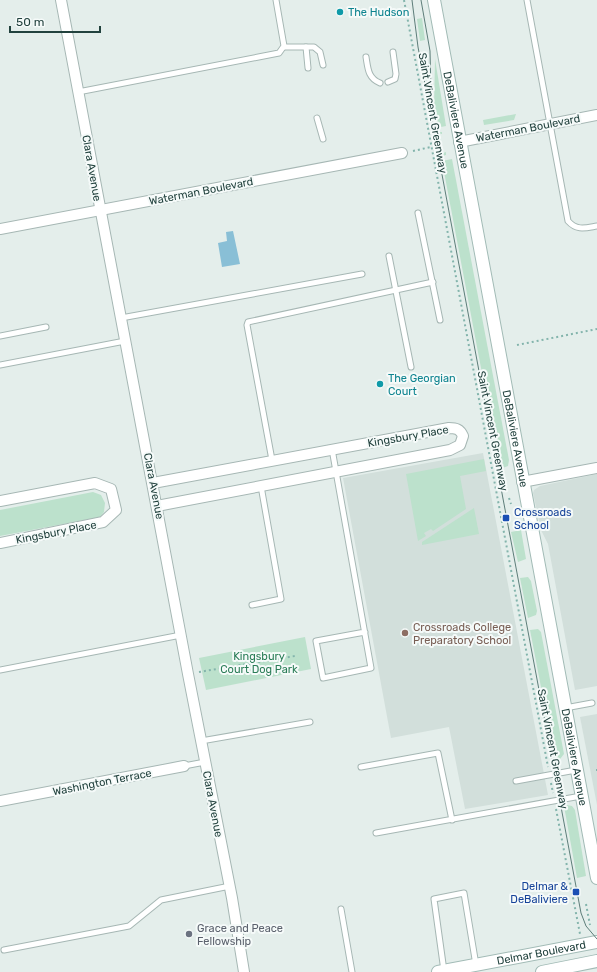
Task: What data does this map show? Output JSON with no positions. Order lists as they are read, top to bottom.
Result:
{
  "streets": {
    "main road": ["DeBaliviere Avenue", "Delmar Boulevard"],
    "street": [
      "Waterman Boulevard",
      "Clara Avenue",
      "Kingsbury Place",
      "Washington Terrace"
    ],
    "path": ["Saint Vincent Greenway"]
  },
  "crossings": [
    ["DeBaliviere Avenue", "Waterman Boulevard"],
    ["Waterman Boulevard", "Clara Avenue"],
    ["Clara Avenue", "Kingsbury Place"],
    ["Clara Avenue", "Washington Terrace"]
  ],
  "parks": ["Kingsbury Court Dog Park"],
  "places": {
    "other": [
      "The Hudson",
      "The Georgian Court",
      "Crossroads College Preparatory School",
      "Grace and Peace Fellowship"
    ],
    "transit": ["Crossroads School", "Delmar & DeBaliviere"]
  },
  "scale_bar": "50 m"
}
